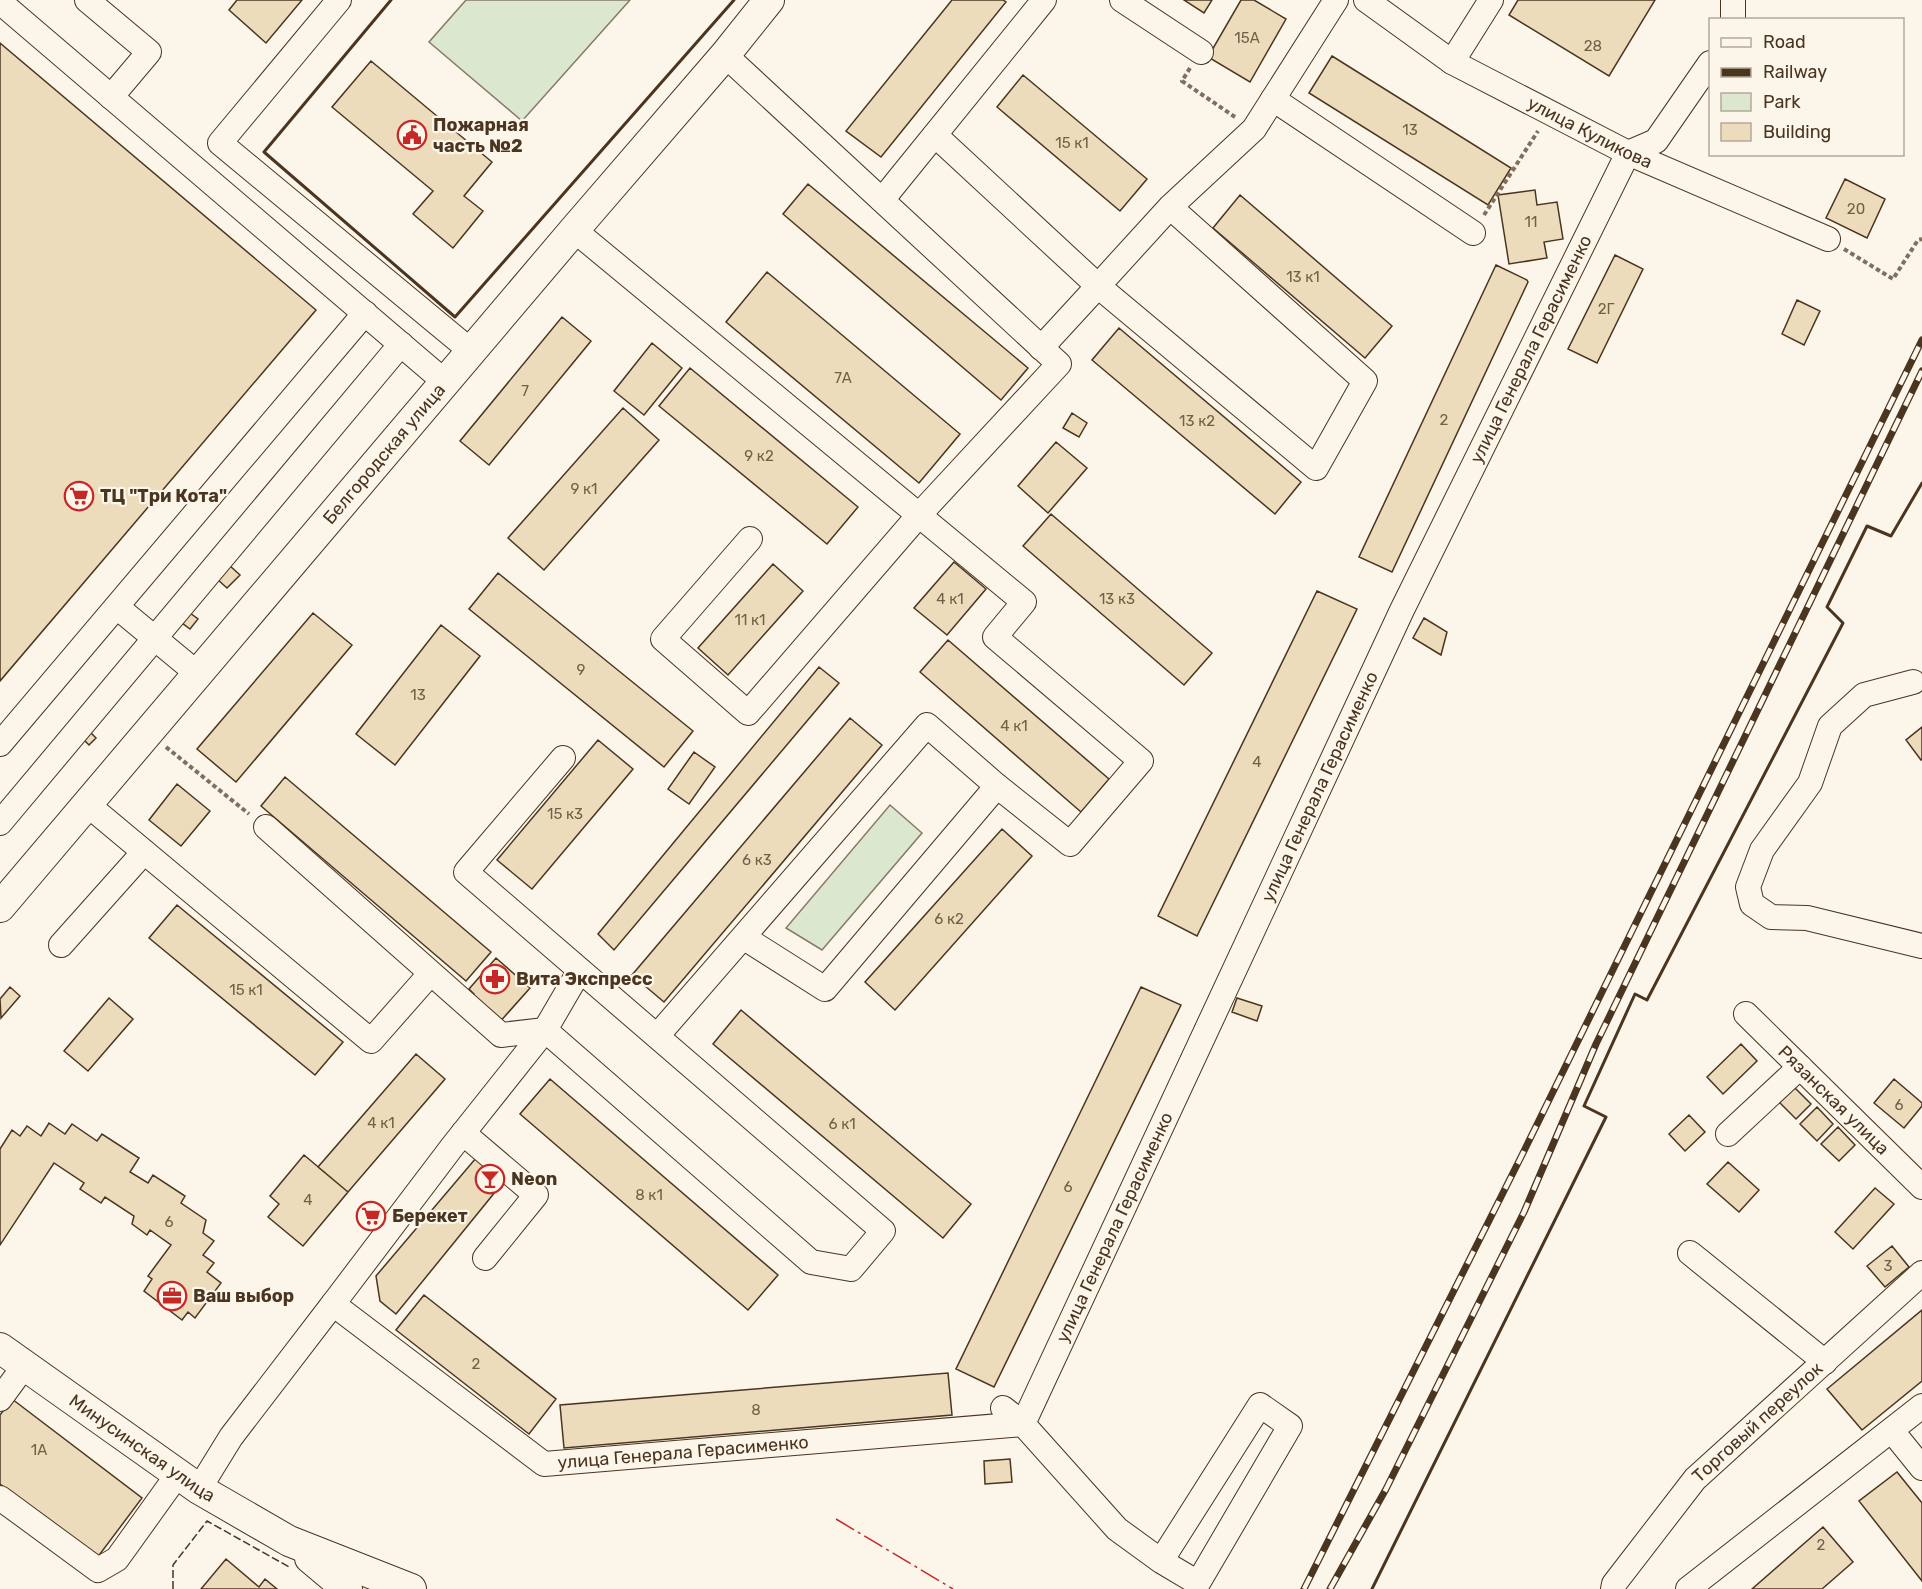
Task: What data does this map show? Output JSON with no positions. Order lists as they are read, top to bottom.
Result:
{
  "streets": {
    "main road": ["Белгородская улица", "Минусинская улица"],
    "street": [
      "улица Куликова",
      "улица Генерала Герасименко",
      "Рязанская улица",
      "Торговый переулок"
    ]
  },
  "crossings": [
    ["улица Куликова", "улица Генерала Герасименко"]
  ],
  "places": {
    "public building": ["Пожарная часть №2"],
    "supermarket": ["ТЦ \"Три Кота\"", "Берекет"],
    "pharmacy": ["Вита Экспресс"],
    "bar": ["Neon"],
    "office": ["Ваш выбор"]
  },
  "house_numbers": [
    "15А",
    "28",
    "13",
    "15 к1",
    "20",
    "11",
    "13 к1",
    "2Г",
    "7А",
    "7",
    "2",
    "13 к2",
    "9 к2",
    "9 к1",
    "4 к1",
    "13 к3",
    "11 к1",
    "9",
    "13",
    "4 к1",
    "4",
    "15 к3",
    "6 к3",
    "6 к2",
    "15 к1",
    "6",
    "4 к1",
    "6 к1",
    "6",
    "8 к1",
    "4",
    "6",
    "3",
    "2",
    "8",
    "1А",
    "2"
  ],
  "legend": [
    "Road",
    "Railway",
    "Park",
    "Building"
  ]
}
